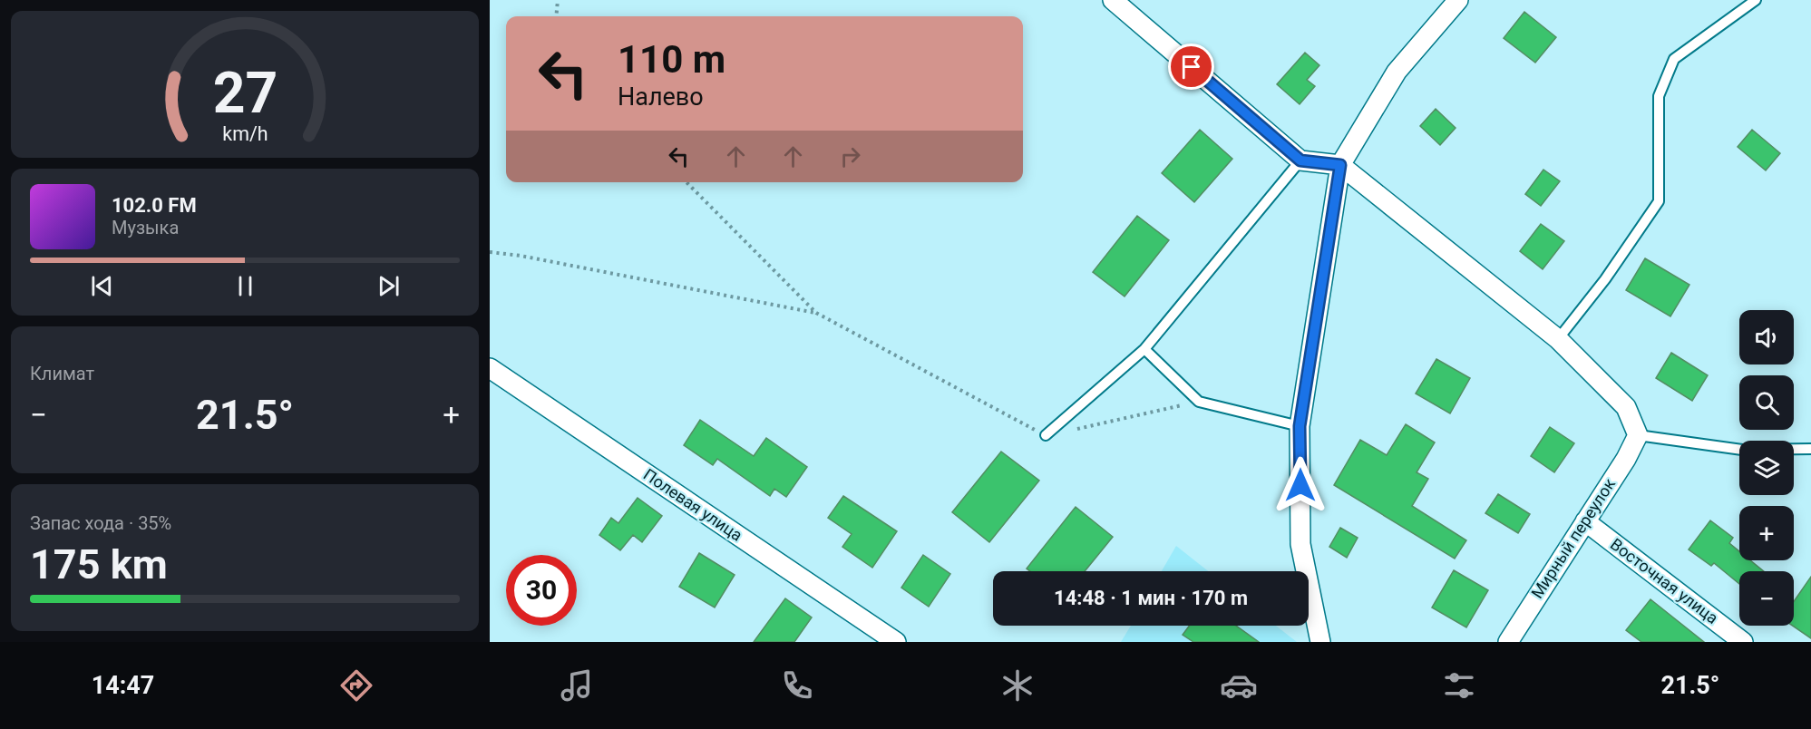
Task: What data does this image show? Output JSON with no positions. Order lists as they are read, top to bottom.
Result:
{
  "streets": {
    "street": ["Полевая улица", "Мирный переулок", "Восточная улица"]
  },
  "crossings": [
    ["Мирный переулок", "Восточная улица"]
  ],
  "page": {
    "turn": ["110 m", "Налево"],
    "song": ["102.0 FM", "Музыка"],
    "map_buttons": ["+", "−"],
    "tile": [
      "Климат",
      ["Запас хода · 35%", "175 km"]
    ],
    "heat": ["−", "21.5°", "+"],
    "limit": "30",
    "trip": "14:48 · 1 мин · 170 m",
    "tabs": ["14:47", "21.5°"],
    "gauge": ["27", "km/h"]
  }
}
